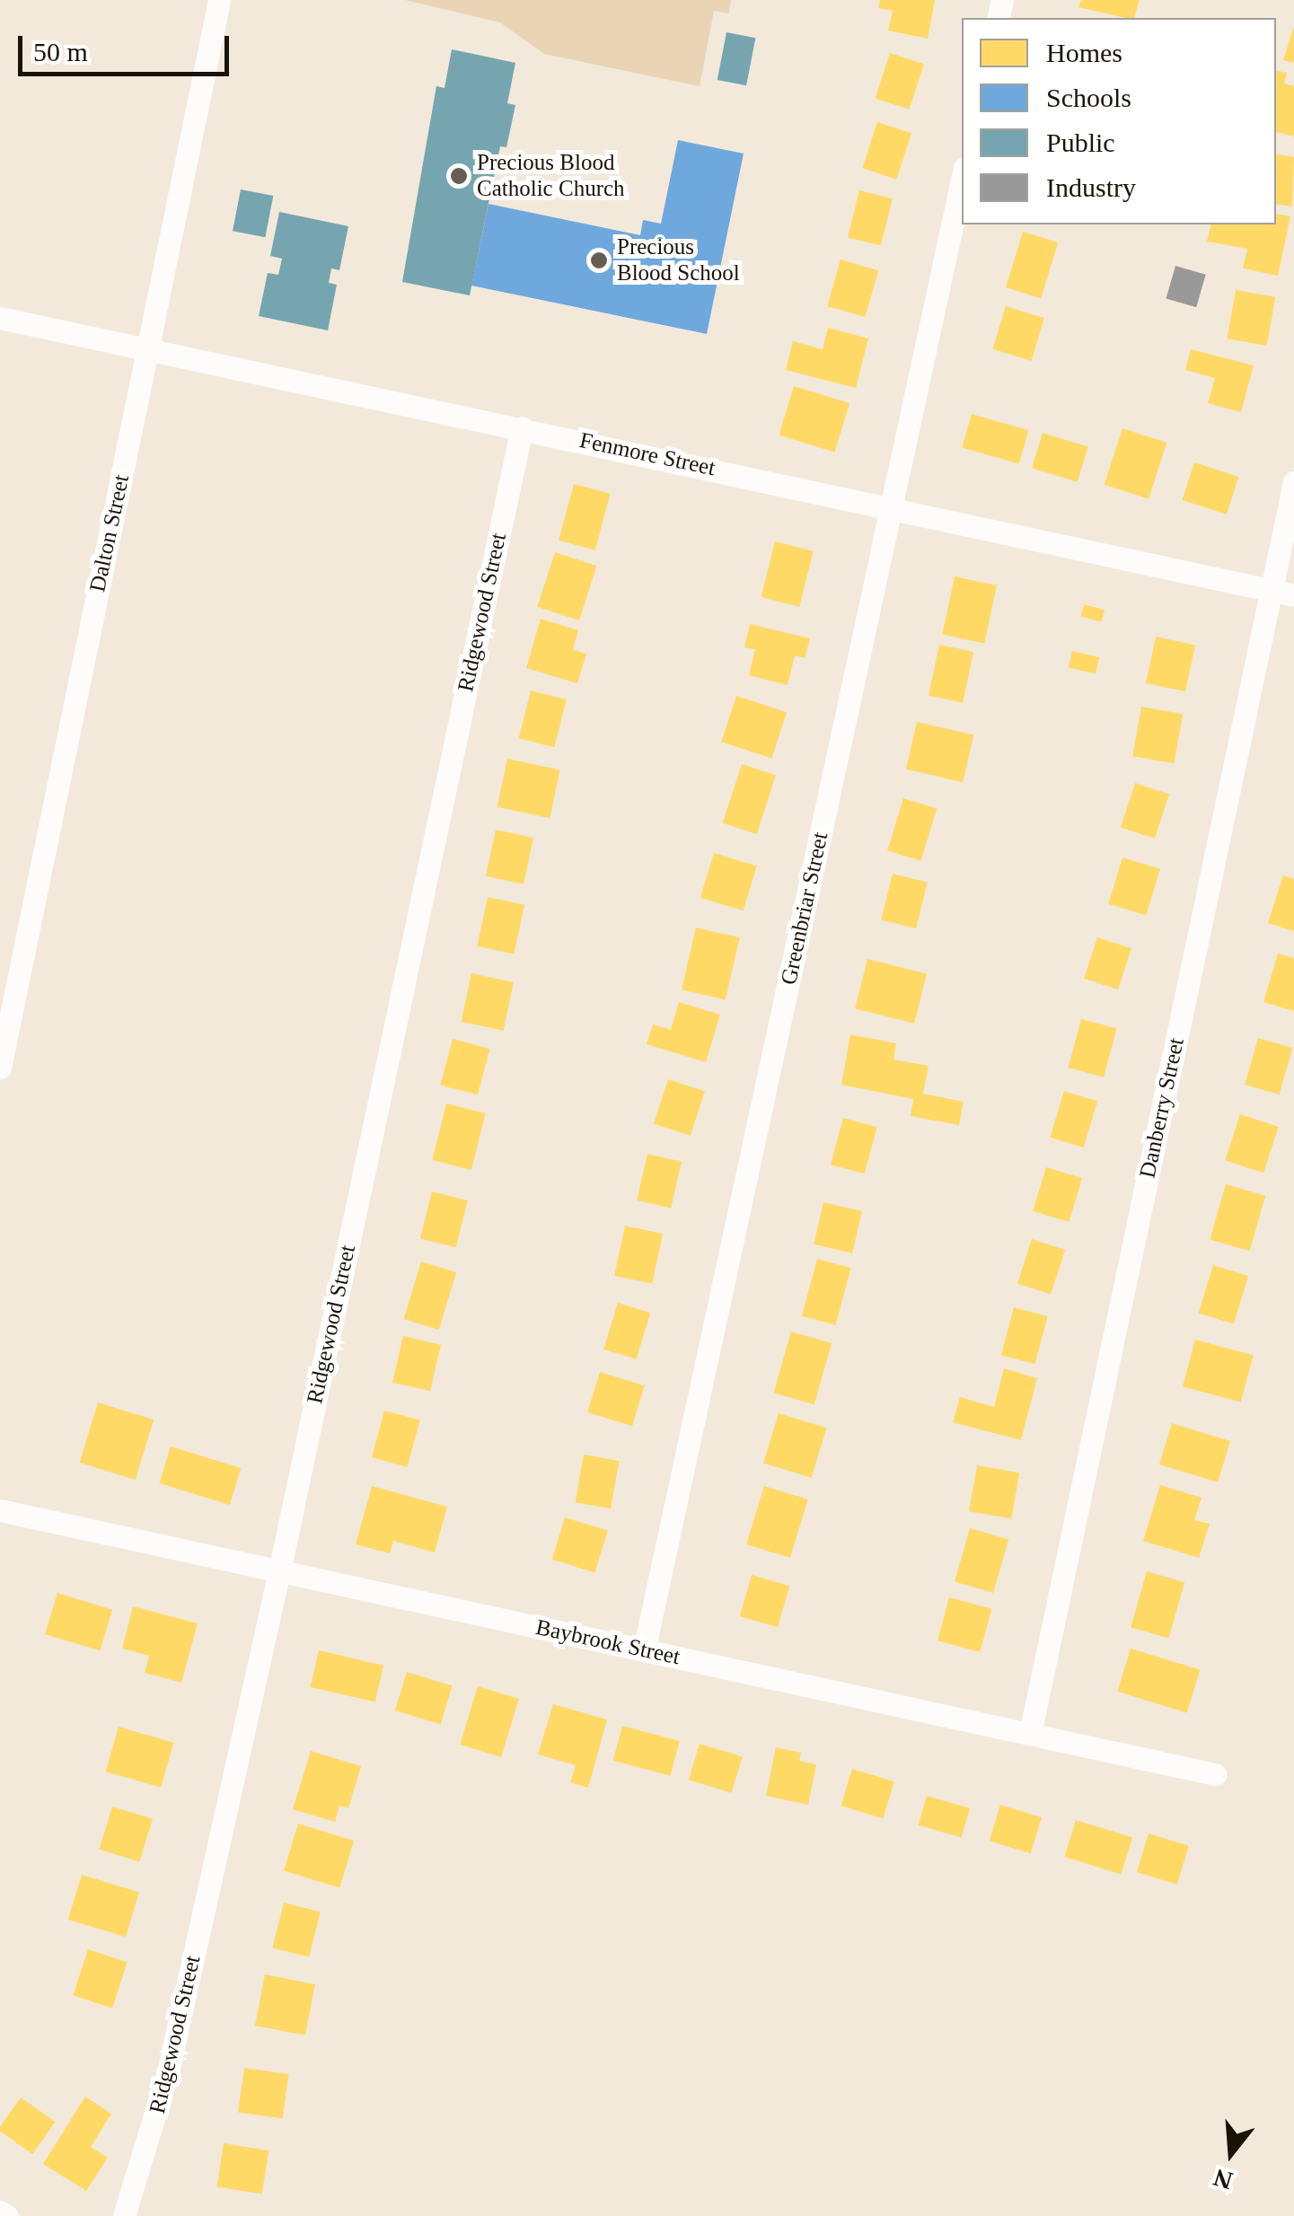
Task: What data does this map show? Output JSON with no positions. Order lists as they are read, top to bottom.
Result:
{
  "streets": {
    "street": [
      "Fenmore Street",
      "Dalton Street",
      "Ridgewood Street",
      "Greenbriar Street",
      "Danberry Street",
      "Baybrook Street"
    ]
  },
  "crossings": [
    ["Fenmore Street", "Dalton Street"],
    ["Fenmore Street", "Ridgewood Street"],
    ["Fenmore Street", "Greenbriar Street"],
    ["Fenmore Street", "Danberry Street"],
    ["Ridgewood Street", "Baybrook Street"],
    ["Greenbriar Street", "Baybrook Street"],
    ["Danberry Street", "Baybrook Street"]
  ],
  "places": ["Precious Blood Catholic Church", "Precious Blood School"],
  "legend": [
    "Homes",
    "Schools",
    "Public",
    "Industry"
  ],
  "scale_bar": "50 m",
  "north": "bottom"
}
